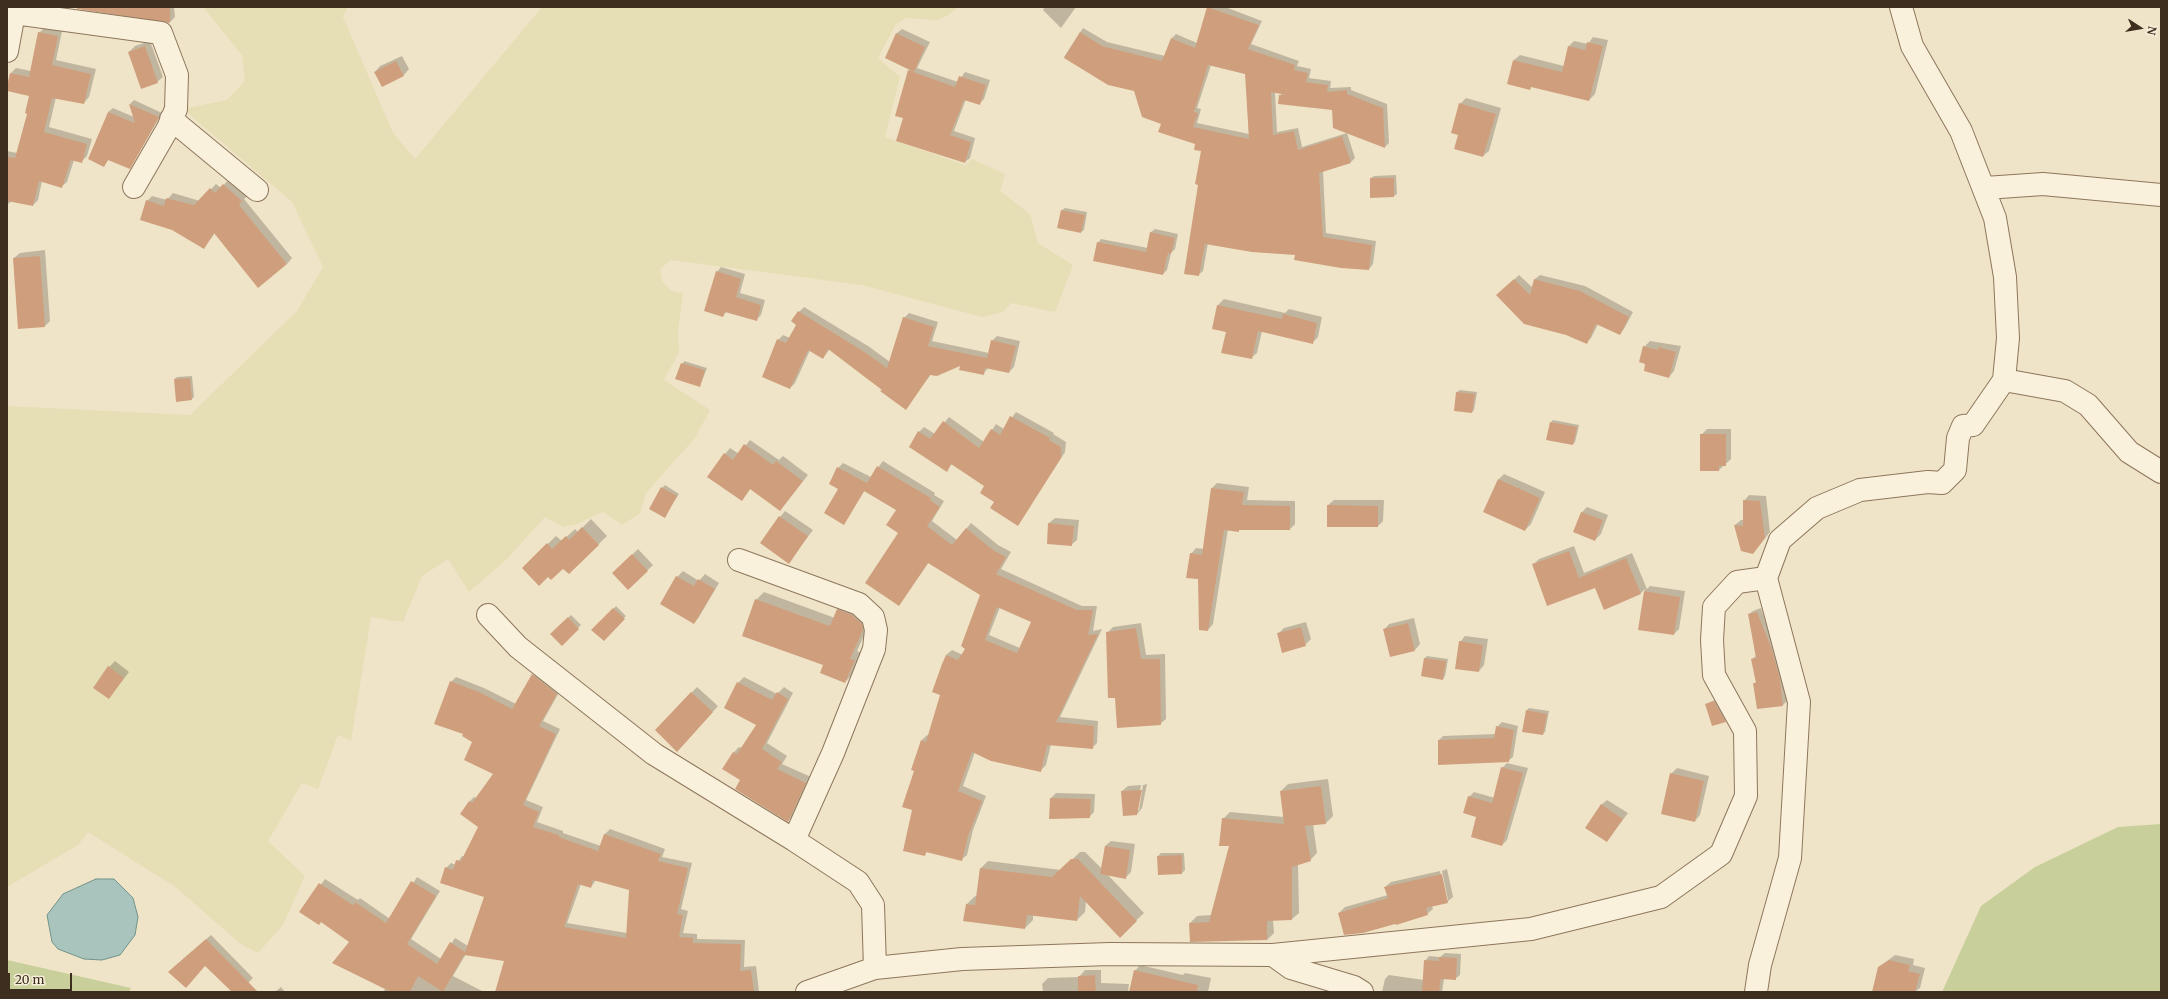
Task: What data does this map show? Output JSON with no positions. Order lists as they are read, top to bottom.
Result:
{
  "scale_bar": "20 m",
  "north": "right"
}
